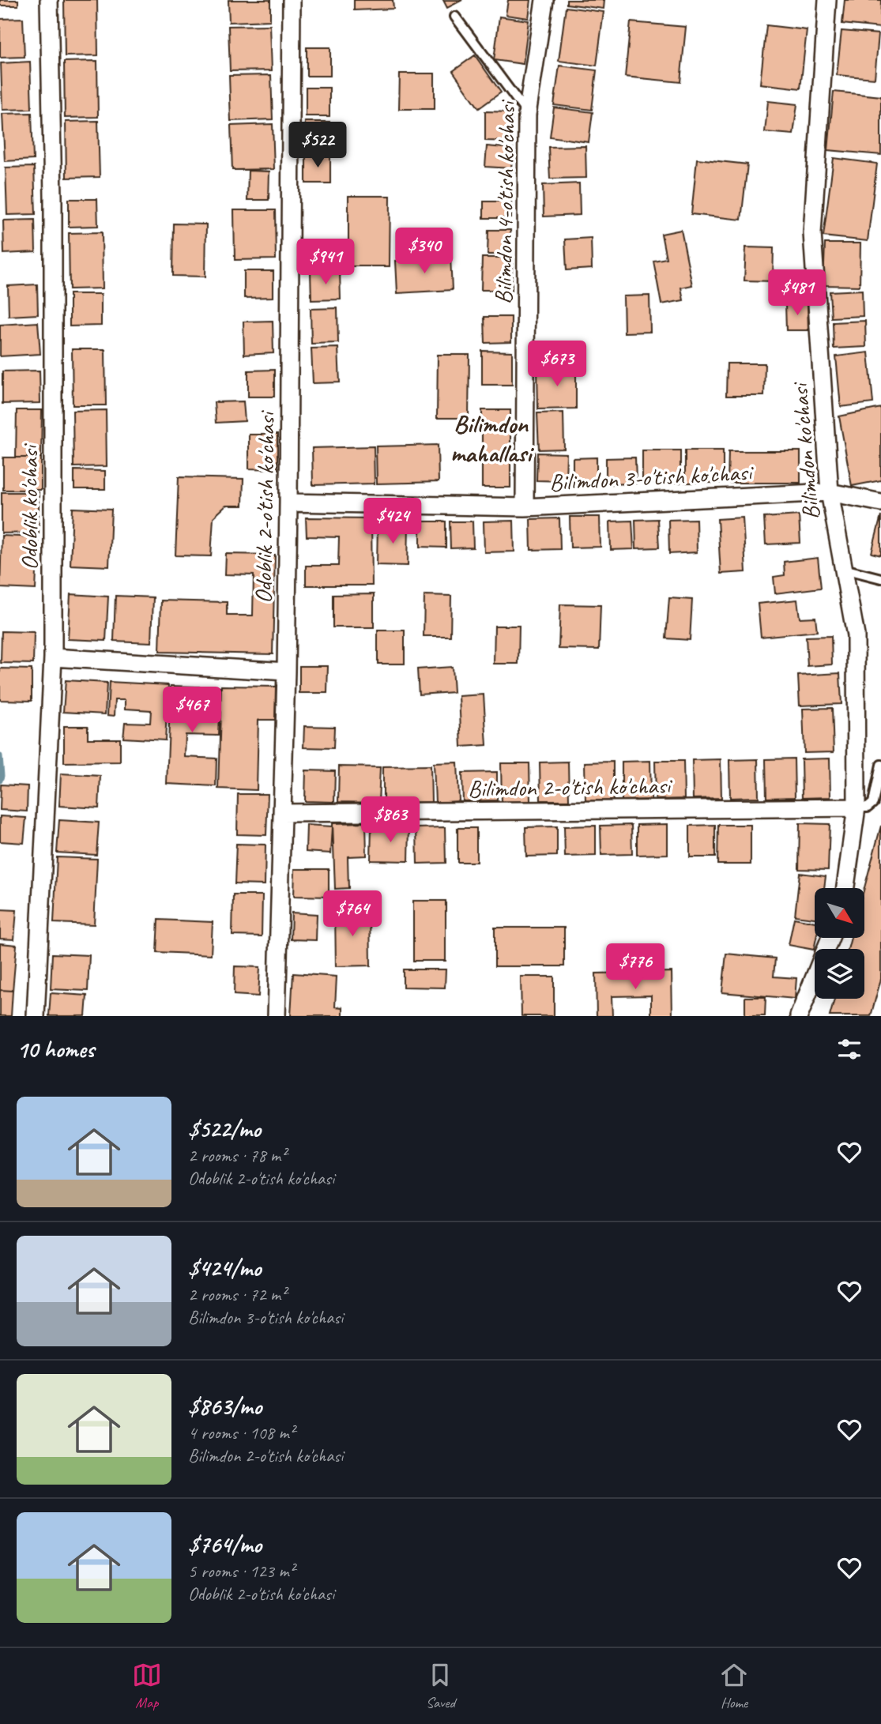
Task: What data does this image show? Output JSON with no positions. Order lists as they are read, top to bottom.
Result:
{
  "streets": {
    "street": [
      "Bilimdon 4-o'tish ko'chasi",
      "Bilimdon ko'chasi",
      "Bilimdon 3-o'tish ko'chasi",
      "Odoblik ko'chasi",
      "Odoblik 2-o'tish ko'chasi",
      "Bilimdon 2-o'tish ko'chasi"
    ]
  },
  "crossings": [
    ["Bilimdon 4-o'tish ko'chasi", "Bilimdon 3-o'tish ko'chasi"],
    ["Bilimdon ko'chasi", "Bilimdon 3-o'tish ko'chasi"],
    ["Bilimdon ko'chasi", "Bilimdon 2-o'tish ko'chasi"],
    ["Bilimdon 3-o'tish ko'chasi", "Odoblik 2-o'tish ko'chasi"],
    ["Odoblik 2-o'tish ko'chasi", "Bilimdon 2-o'tish ko'chasi"]
  ],
  "districts": ["Bilimdon mahallasi"],
  "north": "bottom right",
  "page": {
    "price": [
      "$522",
      "$340",
      "$941",
      "$481",
      "$673",
      "$424",
      "$467",
      "$863",
      "$764",
      "$776"
    ],
    "heading": "10 homes",
    "list": [
      {
        "name": "$522/mo",
        "note": "2 rooms · 78 m² · Odoblik 2-o'tish ko'chasi"
      },
      {
        "name": "$424/mo",
        "note": "2 rooms · 72 m² · Bilimdon 3-o'tish ko'chasi"
      },
      {
        "name": "$863/mo",
        "note": "4 rooms · 108 m² · Bilimdon 2-o'tish ko'chasi"
      },
      {
        "name": "$764/mo",
        "note": "5 rooms · 123 m² · Odoblik 2-o'tish ko'chasi"
      }
    ],
    "tabs": ["Map", "Saved", "Home"]
  }
}
